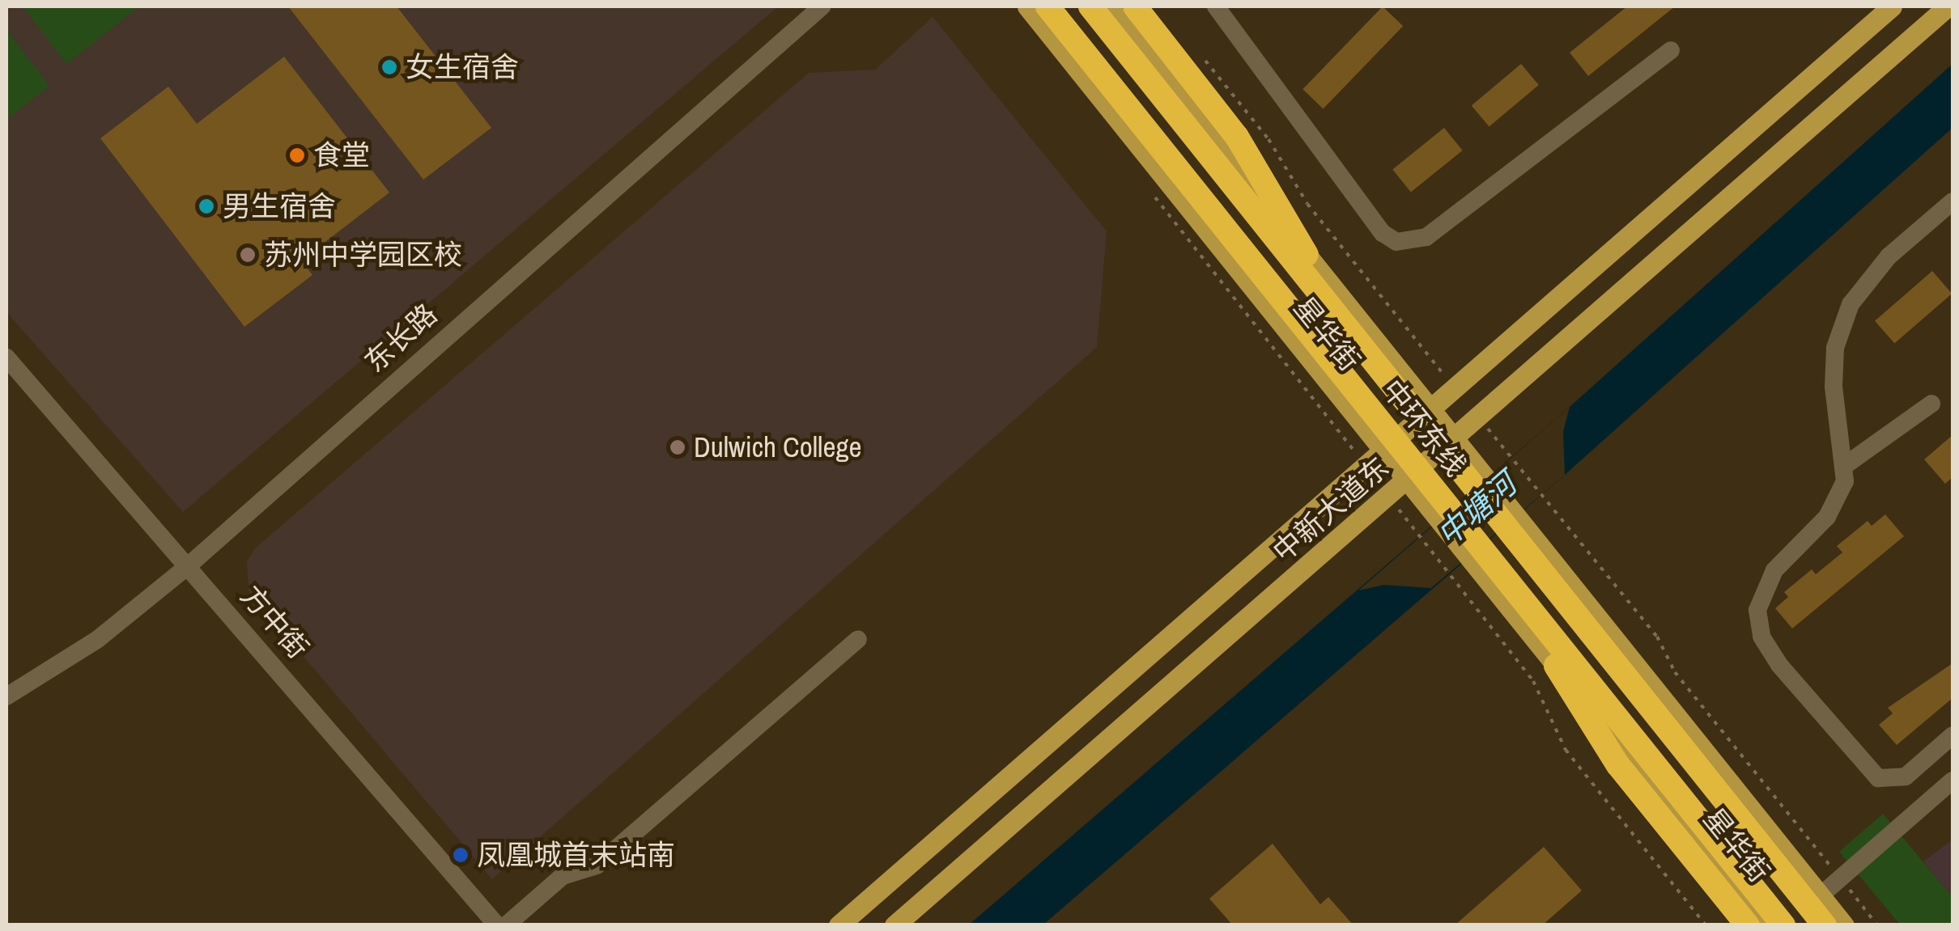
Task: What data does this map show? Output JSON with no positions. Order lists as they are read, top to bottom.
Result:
{
  "streets": {
    "highway": ["中环东线"],
    "main road": ["星华街", "中新大道东"],
    "street": ["东长路", "方中街"]
  },
  "crossings": [
    ["星华街", "中新大道东"],
    ["东长路", "方中街"]
  ],
  "water": ["中塘河"],
  "places": [
    "女生宿舍",
    "食堂",
    "男生宿舍",
    "苏州中学园区校",
    "Dulwich College",
    "凤凰城首末站南"
  ]
}
